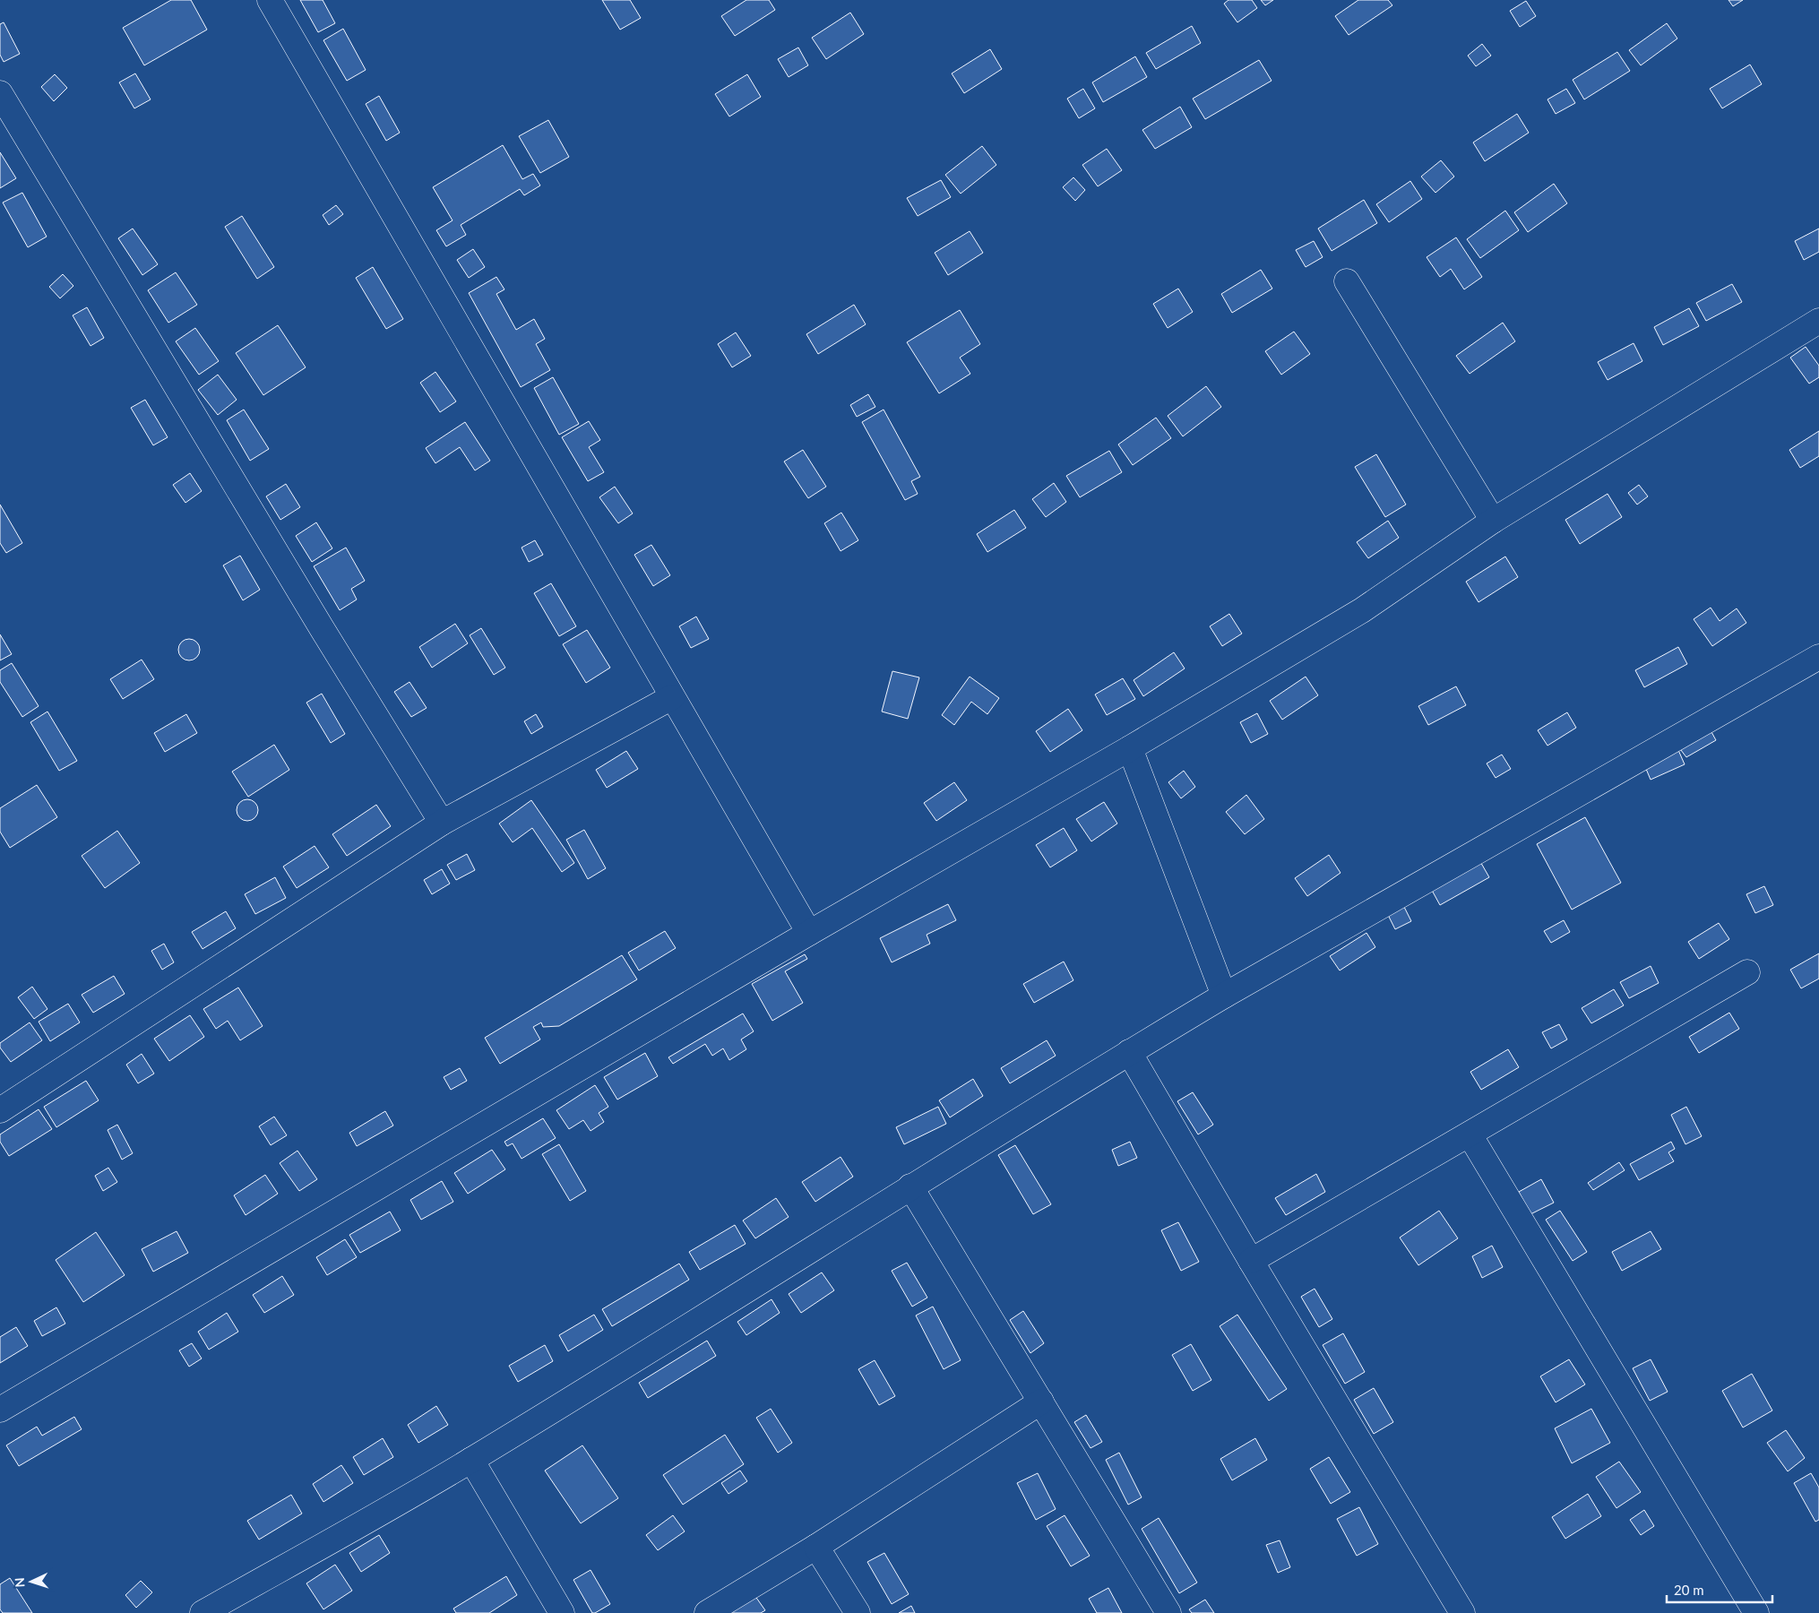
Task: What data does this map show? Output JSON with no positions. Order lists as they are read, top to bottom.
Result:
{
  "scale_bar": "20 m",
  "north": "left"
}
